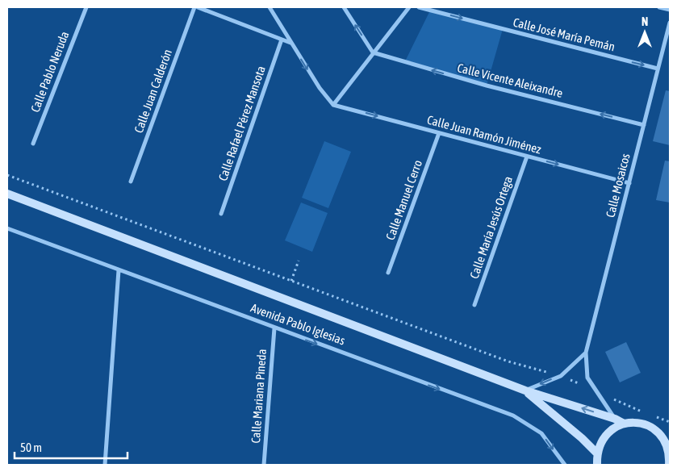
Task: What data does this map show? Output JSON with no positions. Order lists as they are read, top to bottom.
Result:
{
  "streets": {
    "main road": ["Avenida Pablo Iglesias"],
    "street": [
      "Calle José María Pemán",
      "Calle Pablo Neruda",
      "Calle Vicente Aleixandre",
      "Calle Juan Calderón",
      "Calle Rafael Pérez Mansota",
      "Calle Juan Ramón Jiménez",
      "Calle Mosaicos",
      "Calle Manuel Cerro",
      "Calle María Jesús Ortega",
      "Calle Mariana Pineda"
    ]
  },
  "crossings": [
    ["Calle José María Pemán", "Calle Mosaicos"],
    ["Calle Vicente Aleixandre", "Calle Mosaicos"],
    ["Calle Juan Ramón Jiménez", "Calle Mosaicos"],
    ["Calle Juan Ramón Jiménez", "Calle Manuel Cerro"],
    ["Calle Juan Ramón Jiménez", "Calle María Jesús Ortega"],
    ["Calle Mosaicos", "Avenida Pablo Iglesias"],
    ["Avenida Pablo Iglesias", "Calle Mariana Pineda"]
  ],
  "one_way": ["Calle José María Pemán", "Calle Vicente Aleixandre", "Calle Juan Ramón Jiménez"],
  "scale_bar": "50 m",
  "north": "top"
}
